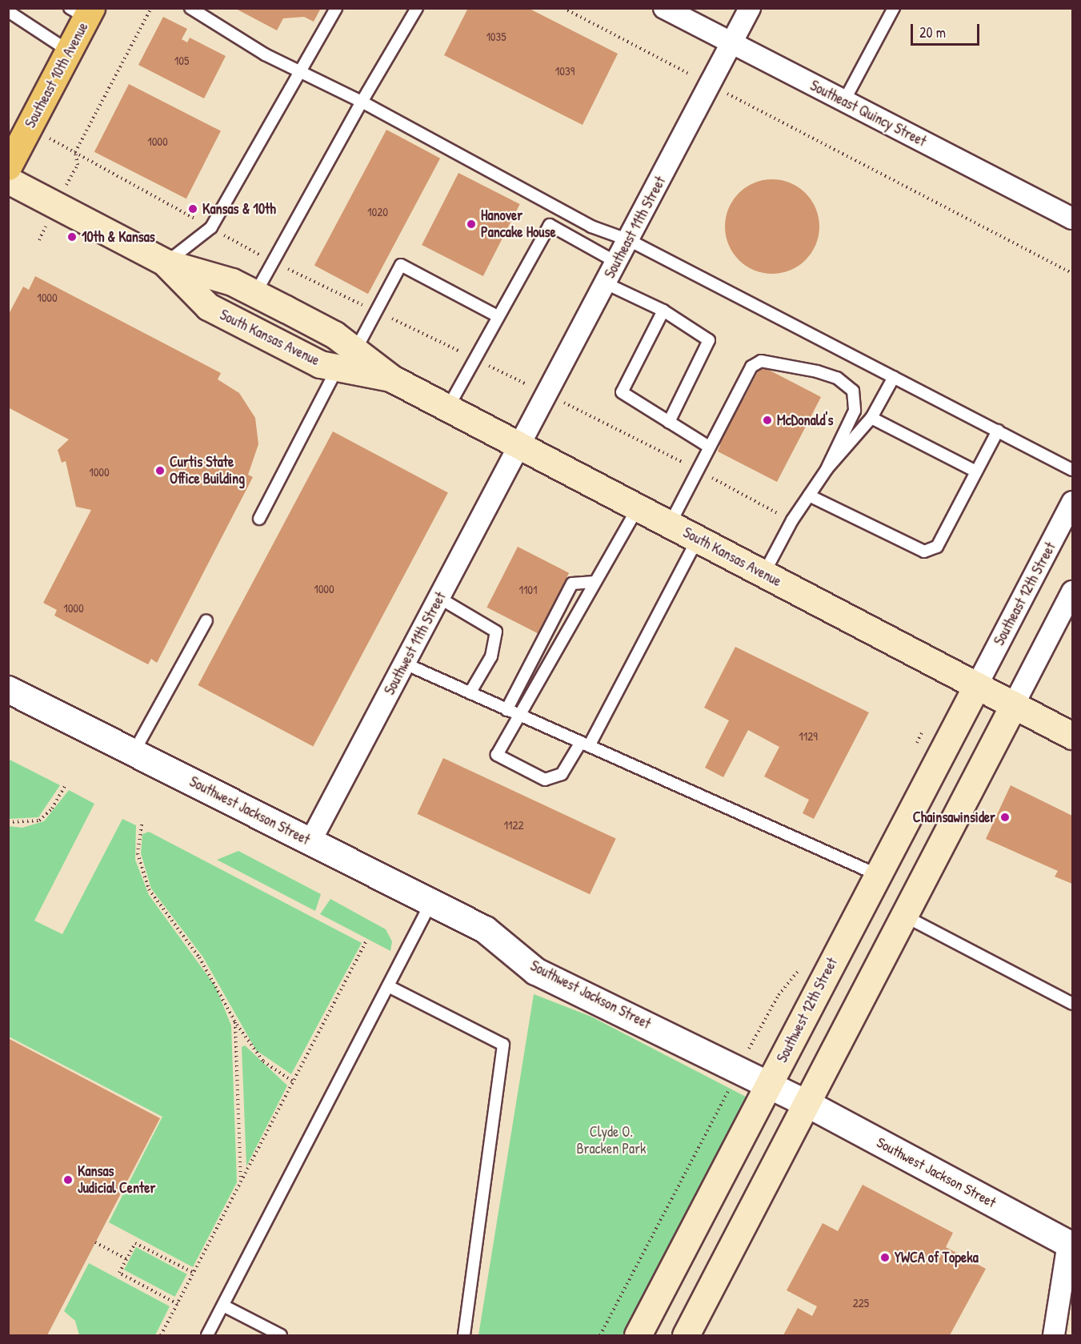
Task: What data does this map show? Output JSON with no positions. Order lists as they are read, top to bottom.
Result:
{
  "streets": {
    "main road": ["Southeast 10th Avenue", "South Kansas Avenue", "Southwest 12th Street"],
    "street": [
      "Southeast Quincy Street",
      "Southeast 11th Street",
      "Southeast 12th Street",
      "Southwest 11th Street",
      "Southwest Jackson Street"
    ]
  },
  "crossings": [
    ["Southeast Quincy Street", "Southeast 11th Street"],
    ["Southeast 11th Street", "South Kansas Avenue"],
    ["Southeast 11th Street", "Southwest 11th Street"],
    ["South Kansas Avenue", "Southeast 12th Street"],
    ["South Kansas Avenue", "Southwest 11th Street"],
    ["South Kansas Avenue", "Southwest 12th Street"],
    ["Southeast 12th Street", "Southwest 12th Street"],
    ["Southwest 11th Street", "Southwest Jackson Street"],
    ["Southwest Jackson Street", "Southwest 12th Street"]
  ],
  "parks": ["Clyde O. Bracken Park"],
  "places": [
    "Kansas & 10th",
    "Hanover Pancake House",
    "10th & Kansas",
    "McDonald's",
    "Curtis State Office Building",
    "Chainsawinsider",
    "Kansas Judicial Center",
    "YWCA of Topeka"
  ],
  "house_numbers": [
    "1035",
    "105",
    "1039",
    "1000",
    "1020",
    "1000",
    "1000",
    "1000",
    "1101",
    "1000",
    "1129",
    "1122",
    "225"
  ],
  "scale_bar": "20 m"
}
